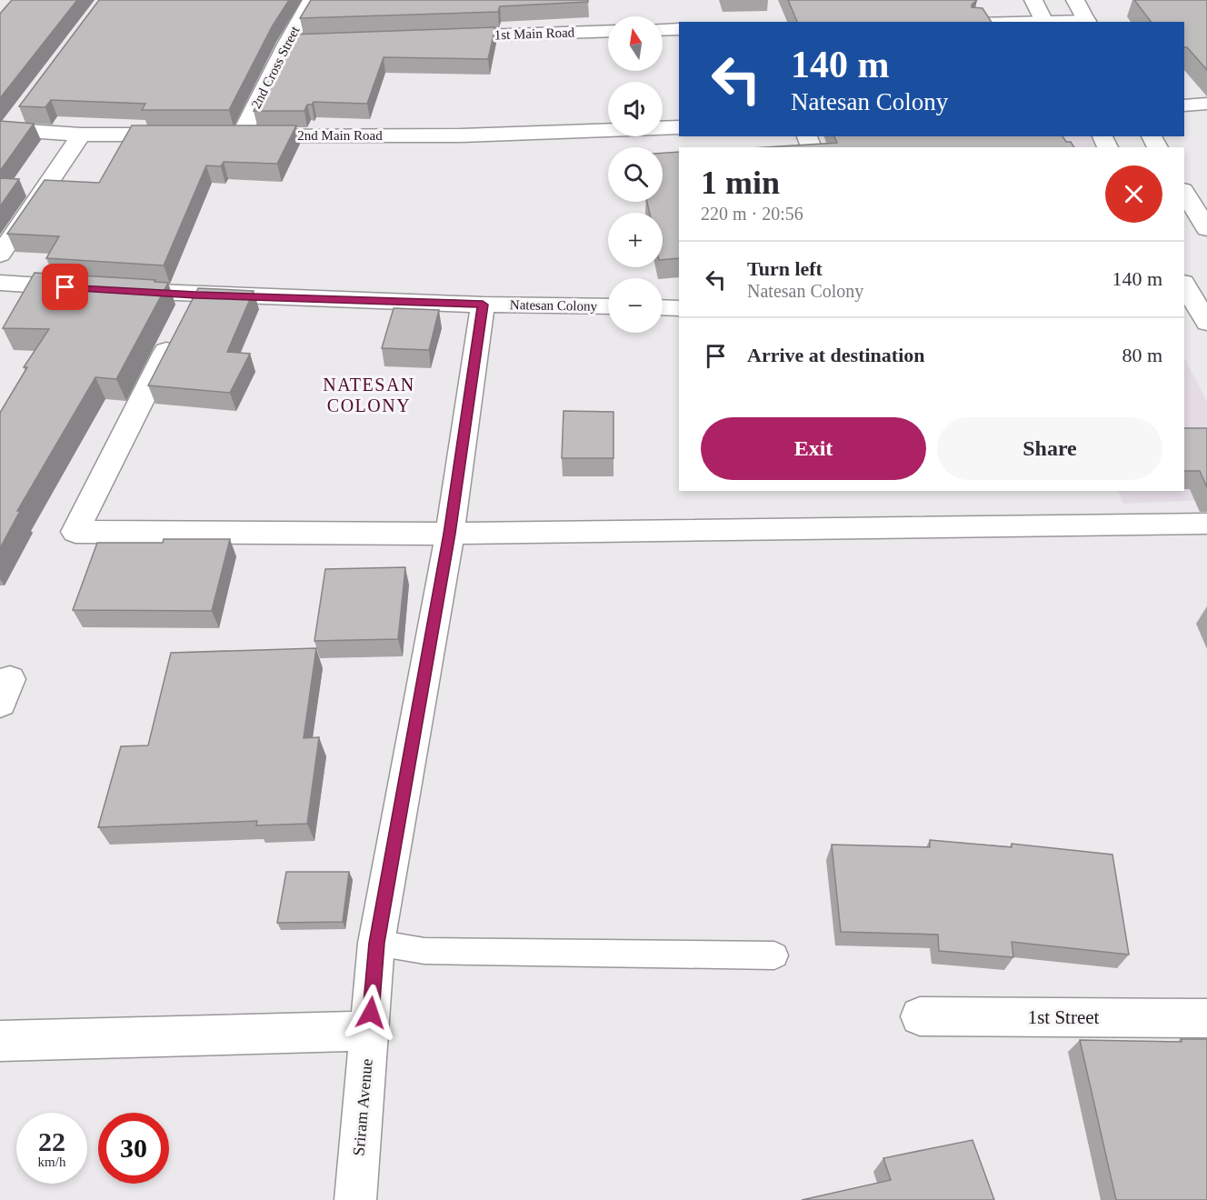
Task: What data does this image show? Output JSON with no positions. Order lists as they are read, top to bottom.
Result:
{
  "streets": {
    "street": [
      "1st Main Road",
      "2nd Cross Street",
      "2nd Main Road",
      "Natesan Colony",
      "1st Street",
      "Sriram Avenue"
    ]
  },
  "crossings": [
    ["2nd Cross Street", "2nd Main Road"],
    ["Natesan Colony", "Sriram Avenue"]
  ],
  "districts": ["NATESAN COLONY"],
  "north": "top",
  "page": {
    "map_buttons": ["+", "−"],
    "turn": ["140 m", "Natesan Colony"],
    "heading": ["1 min", "220 m · 20:56"],
    "list": [
      {
        "name": "Turn left",
        "note": "Natesan Colony",
        "value": "140 m"
      },
      {
        "name": "Arrive at destination",
        "value": "80 m"
      }
    ],
    "buttons": ["Exit", "Share"],
    "speed": "22 km/h",
    "limit": "30"
  }
}
